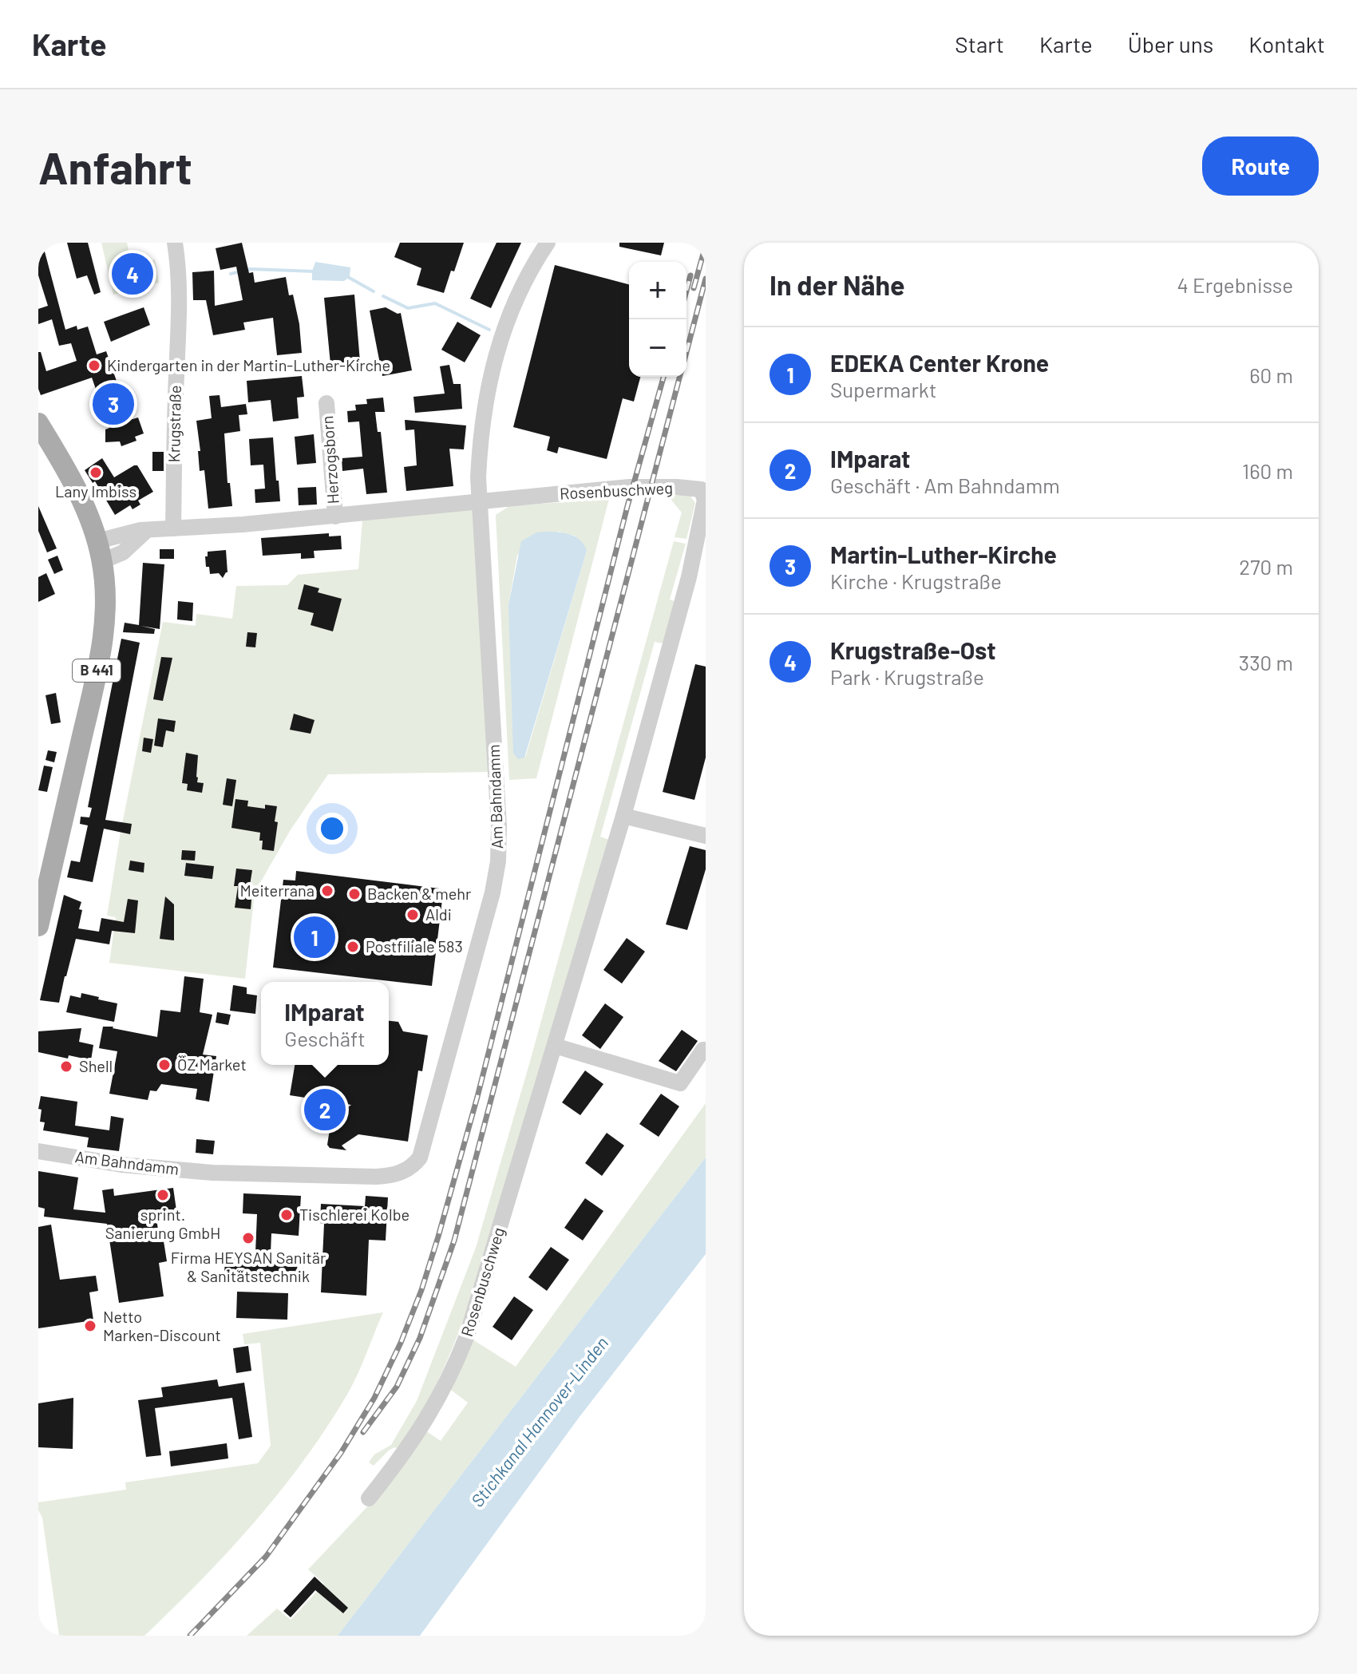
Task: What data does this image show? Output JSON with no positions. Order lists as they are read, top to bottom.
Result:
{
  "streets": {
    "main road": ["B 441"],
    "street": [
      "Krugstraße",
      "Herzogsborn",
      "Rosenbuschweg",
      "Am Bahndamm"
    ]
  },
  "crossings": [
    ["Krugstraße", "Rosenbuschweg"],
    ["Herzogsborn", "Rosenbuschweg"],
    ["Rosenbuschweg", "B 441"],
    ["Rosenbuschweg", "Am Bahndamm"]
  ],
  "water": ["Stichkanal Hannover-Linden"],
  "places": [
    "Kindergarten in der Martin-Luther-Kirche",
    "Lany Imbiss",
    "Meiterrana",
    "Backen & mehr",
    "Aldi",
    "Postfiliale 583",
    "ÖZ Market",
    "Shell",
    "sprint. Sanierung GmbH",
    "Tischlerei Kolbe",
    "Firma HEYSAN Sanitär & Sanitätstechnik",
    "Netto Marken-Discount"
  ],
  "page": {
    "header": "Karte",
    "nav": [
      "Start",
      "Karte",
      "Über uns",
      "Kontakt"
    ],
    "buttons": "Route",
    "title": "Anfahrt",
    "heading": ["In der Nähe", "4 Ergebnisse"],
    "pins": [
      "4",
      "3",
      "1",
      "2"
    ],
    "map_buttons": ["+", "−"],
    "list": [
      {
        "mark": "1",
        "name": "EDEKA Center Krone",
        "note": "Supermarkt",
        "value": "60 m"
      },
      {
        "mark": "2",
        "name": "IMparat",
        "note": "Geschäft · Am Bahndamm",
        "value": "160 m"
      },
      {
        "mark": "3",
        "name": "Martin-Luther-Kirche",
        "note": "Kirche · Krugstraße",
        "value": "270 m"
      },
      {
        "mark": "4",
        "name": "Krugstraße-Ost",
        "note": "Park · Krugstraße",
        "value": "330 m"
      }
    ],
    "popup": ["IMparat", "Geschäft"]
  }
}
